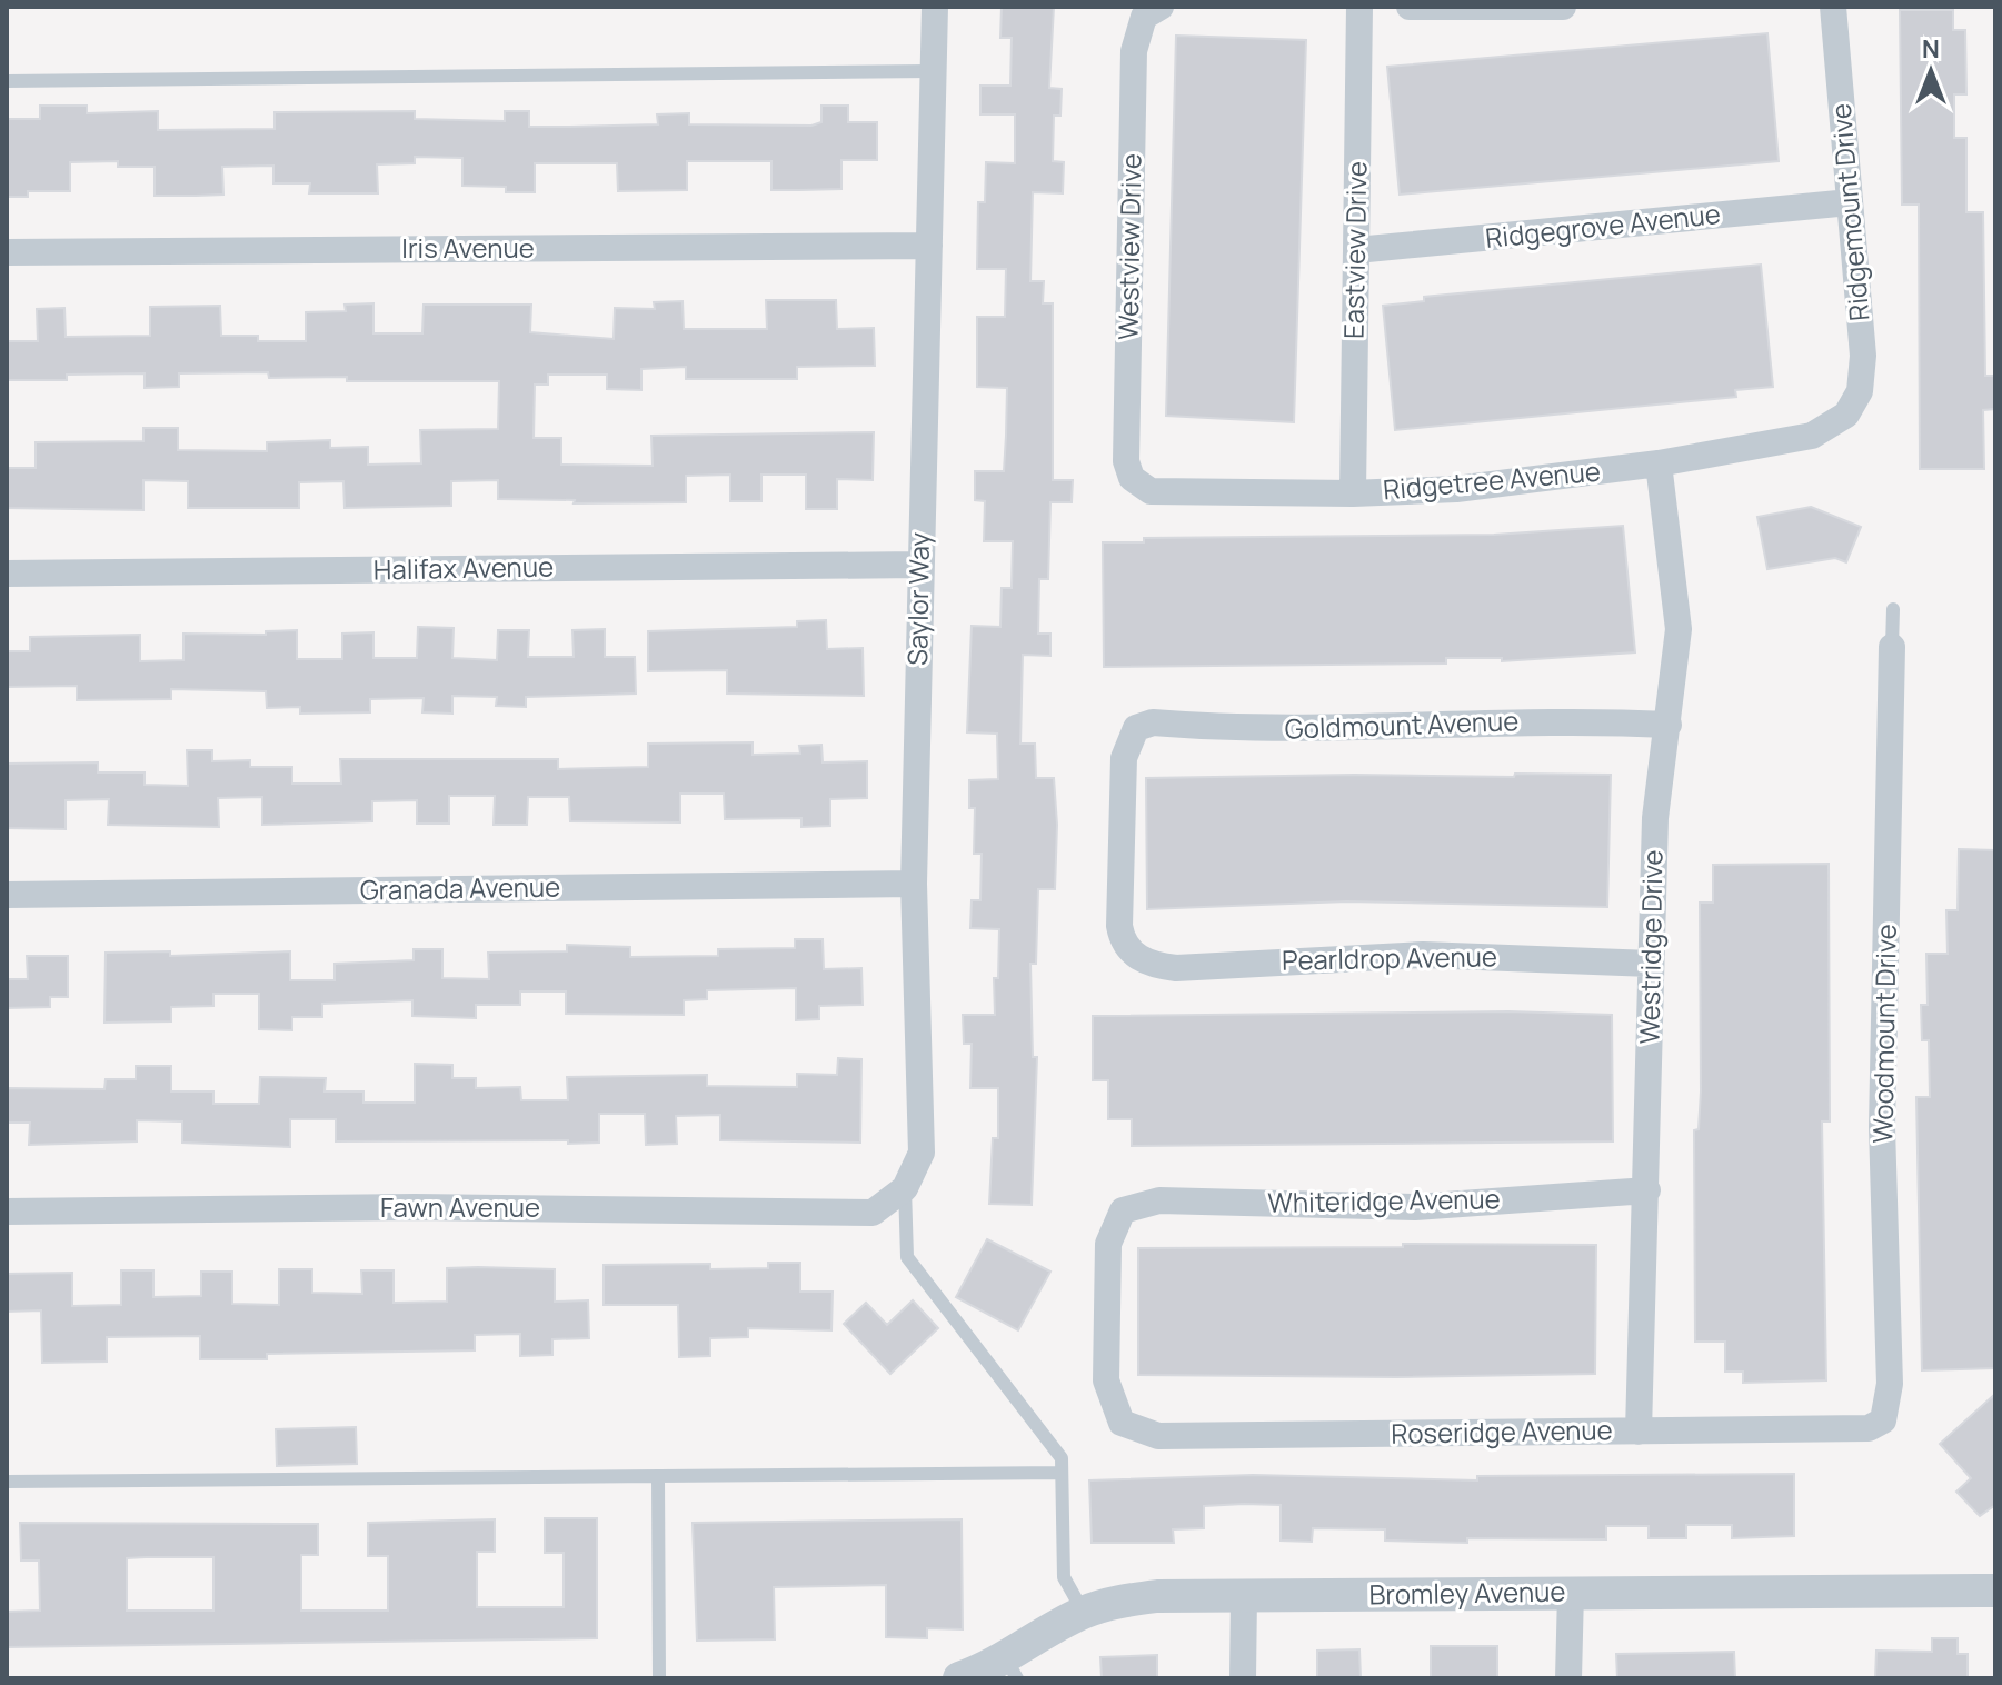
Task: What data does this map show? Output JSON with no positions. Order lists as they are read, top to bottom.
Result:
{
  "streets": {
    "street": [
      "Ridgemount Drive",
      "Ridgegrove Avenue",
      "Westview Drive",
      "Iris Avenue",
      "Eastview Drive",
      "Ridgetree Avenue",
      "Halifax Avenue",
      "Saylor Way",
      "Goldmount Avenue",
      "Granada Avenue",
      "Westridge Drive",
      "Pearldrop Avenue",
      "Woodmount Drive",
      "Whiteridge Avenue",
      "Fawn Avenue",
      "Roseridge Avenue",
      "Bromley Avenue"
    ]
  },
  "crossings": [
    ["Ridgemount Drive", "Ridgegrove Avenue"],
    ["Ridgemount Drive", "Ridgetree Avenue"],
    ["Ridgegrove Avenue", "Eastview Drive"],
    ["Westview Drive", "Ridgetree Avenue"],
    ["Iris Avenue", "Saylor Way"],
    ["Eastview Drive", "Ridgetree Avenue"],
    ["Ridgetree Avenue", "Westridge Drive"],
    ["Halifax Avenue", "Saylor Way"],
    ["Saylor Way", "Granada Avenue"],
    ["Saylor Way", "Fawn Avenue"],
    ["Goldmount Avenue", "Westridge Drive"],
    ["Goldmount Avenue", "Pearldrop Avenue"],
    ["Westridge Drive", "Pearldrop Avenue"],
    ["Westridge Drive", "Whiteridge Avenue"],
    ["Westridge Drive", "Roseridge Avenue"],
    ["Woodmount Drive", "Roseridge Avenue"],
    ["Whiteridge Avenue", "Roseridge Avenue"]
  ],
  "north": "top"
}
